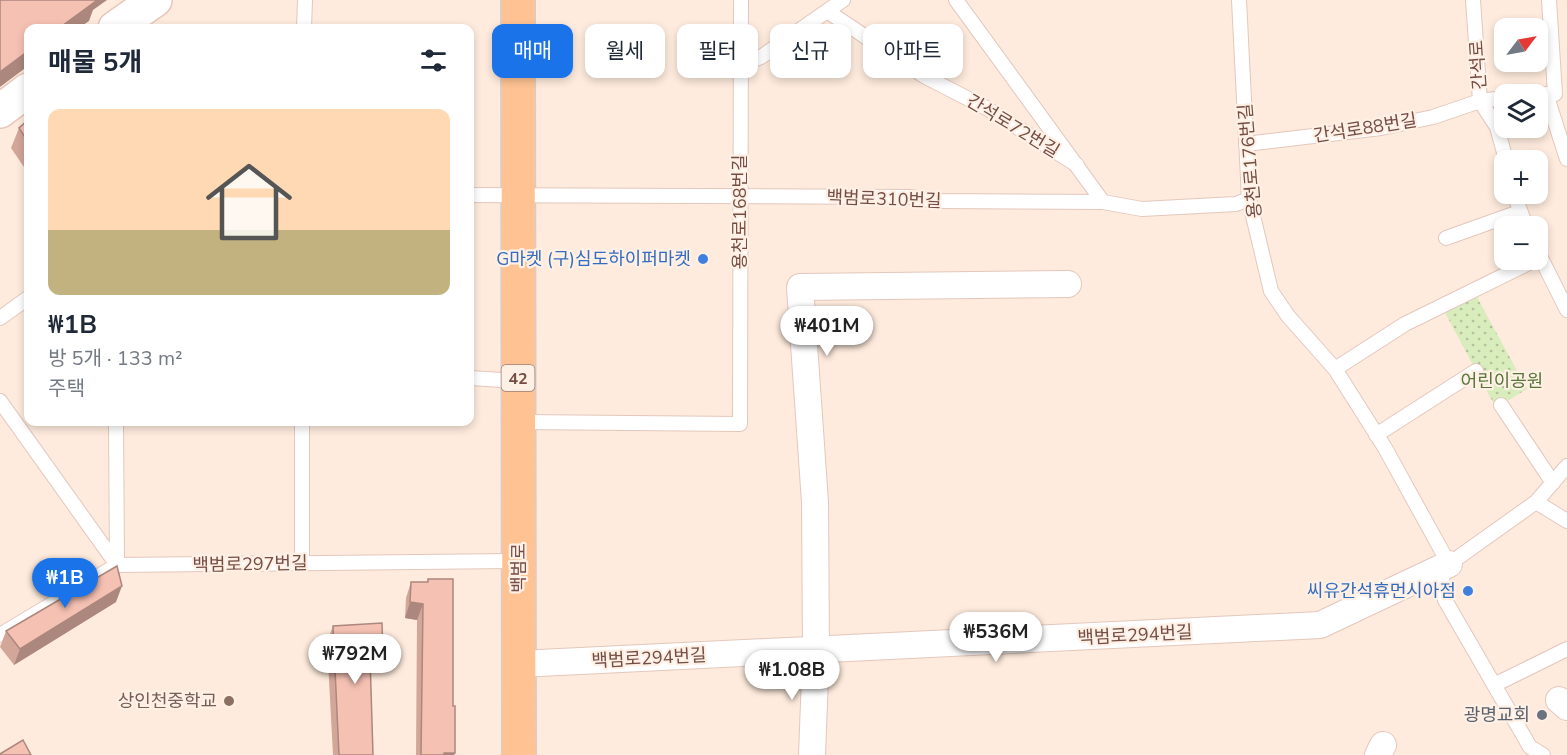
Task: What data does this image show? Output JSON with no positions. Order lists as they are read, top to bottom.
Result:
{
  "streets": {
    "main road": ["42", "백범로"],
    "street": ["백범로294번길"],
    "lane": [
      "간석로",
      "간석로72번길",
      "간석로88번길",
      "용천로176번길",
      "백범로310번길",
      "용천로168번길",
      "백범로297번길"
    ]
  },
  "crossings": [
    ["간석로", "간석로88번길"],
    ["간석로72번길", "백범로310번길"],
    ["간석로88번길", "용천로176번길"],
    ["용천로176번길", "백범로310번길"],
    ["용천로176번길", "백범로294번길"],
    ["백범로310번길", "용천로168번길"],
    ["백범로310번길", "백범로"],
    ["용천로168번길", "백범로"],
    ["백범로297번길", "백범로"],
    ["백범로", "백범로294번길"]
  ],
  "parks": ["어린이공원"],
  "places": [
    "G마켓 (구)심도하이퍼마켓",
    "씨유간석휴먼시아점",
    "상인천중학교",
    "광명교회"
  ],
  "north": "top right",
  "page": {
    "map_buttons": ["+", "−"],
    "chip": [
      "매매",
      "월세",
      "필터",
      "신규",
      "아파트"
    ],
    "heading": "매물 5개",
    "list": [
      {
        "name": "₩1B",
        "note": "방 5개 · 133 m² · 주택"
      }
    ],
    "price": [
      "₩401M",
      "₩1B",
      "₩536M",
      "₩792M",
      "₩1.08B"
    ]
  }
}
